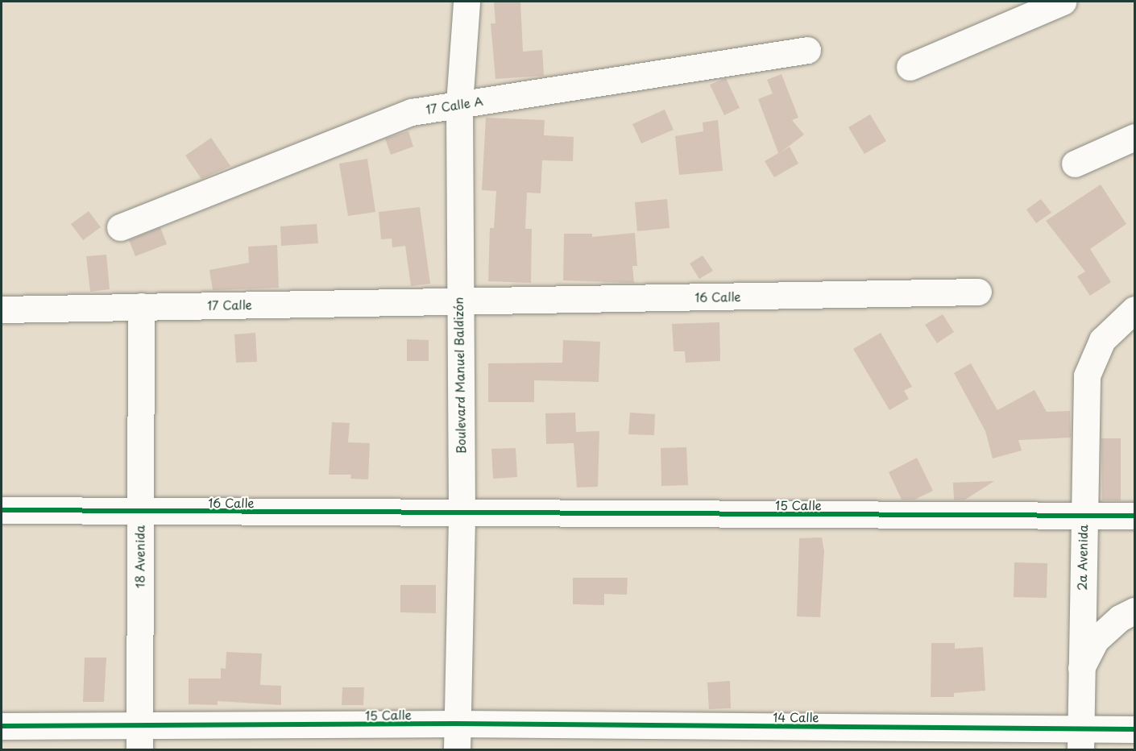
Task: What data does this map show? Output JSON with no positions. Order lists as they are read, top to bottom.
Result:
{
  "streets": {
    "street": [
      "17 Calle A",
      "16 Calle",
      "17 Calle",
      "Boulevard Manuel Baldizón",
      "15 Calle",
      "18 Avenida",
      "2a Avenida",
      "14 Calle"
    ]
  },
  "crossings": [
    ["17 Calle A", "Boulevard Manuel Baldizón"],
    ["16 Calle", "17 Calle"],
    ["16 Calle", "Boulevard Manuel Baldizón"],
    ["16 Calle", "15 Calle"],
    ["16 Calle", "18 Avenida"],
    ["17 Calle", "Boulevard Manuel Baldizón"],
    ["17 Calle", "18 Avenida"],
    ["Boulevard Manuel Baldizón", "15 Calle"],
    ["Boulevard Manuel Baldizón", "14 Calle"],
    ["15 Calle", "18 Avenida"],
    ["15 Calle", "2a Avenida"],
    ["15 Calle", "14 Calle"],
    ["2a Avenida", "14 Calle"]
  ]
}
